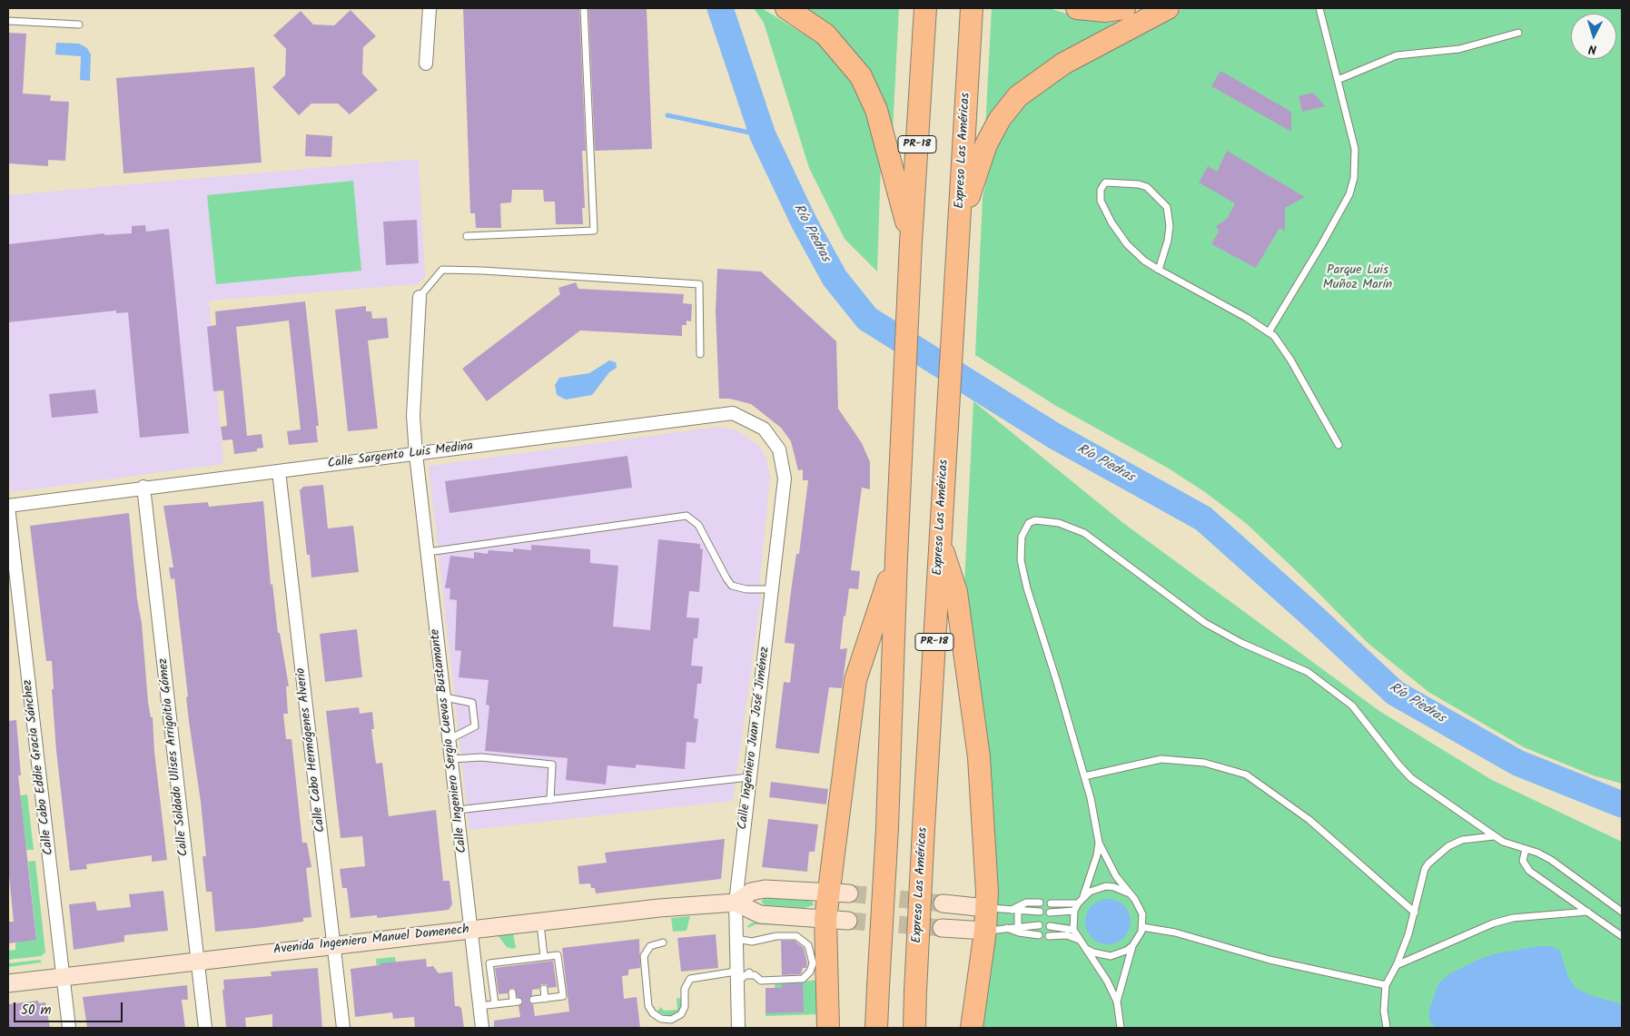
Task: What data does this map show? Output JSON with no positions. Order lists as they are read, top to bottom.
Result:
{
  "streets": {
    "highway": ["PR-18", "Expreso Las Américas"],
    "street": [
      "Calle Sargento Luis Medina",
      "Calle Ingeniero Juan José Jiménez",
      "Calle Ingeniero Sergio Cuevas Bustamante",
      "Calle Cabo Hermógenes Alverio",
      "Calle Soldado Ulises Arrigoitia Gómez",
      "Calle Cabo Eddie Gracia Sánchez",
      "Avenida Ingeniero Manuel Domenech"
    ]
  },
  "crossings": [
    ["Calle Sargento Luis Medina", "Calle Ingeniero Juan José Jiménez"],
    ["Calle Sargento Luis Medina", "Calle Ingeniero Sergio Cuevas Bustamante"],
    ["Calle Sargento Luis Medina", "Calle Cabo Hermógenes Alverio"],
    ["Calle Sargento Luis Medina", "Calle Soldado Ulises Arrigoitia Gómez"],
    ["Calle Sargento Luis Medina", "Calle Cabo Eddie Gracia Sánchez"],
    ["Calle Ingeniero Juan José Jiménez", "Avenida Ingeniero Manuel Domenech"],
    ["Calle Ingeniero Sergio Cuevas Bustamante", "Avenida Ingeniero Manuel Domenech"],
    ["Calle Cabo Hermógenes Alverio", "Avenida Ingeniero Manuel Domenech"],
    ["Calle Soldado Ulises Arrigoitia Gómez", "Avenida Ingeniero Manuel Domenech"],
    ["Calle Cabo Eddie Gracia Sánchez", "Avenida Ingeniero Manuel Domenech"]
  ],
  "water": ["Río Piedras"],
  "parks": ["Parque Luis Muñoz Marín"],
  "scale_bar": "50 m",
  "north": "bottom"
}
